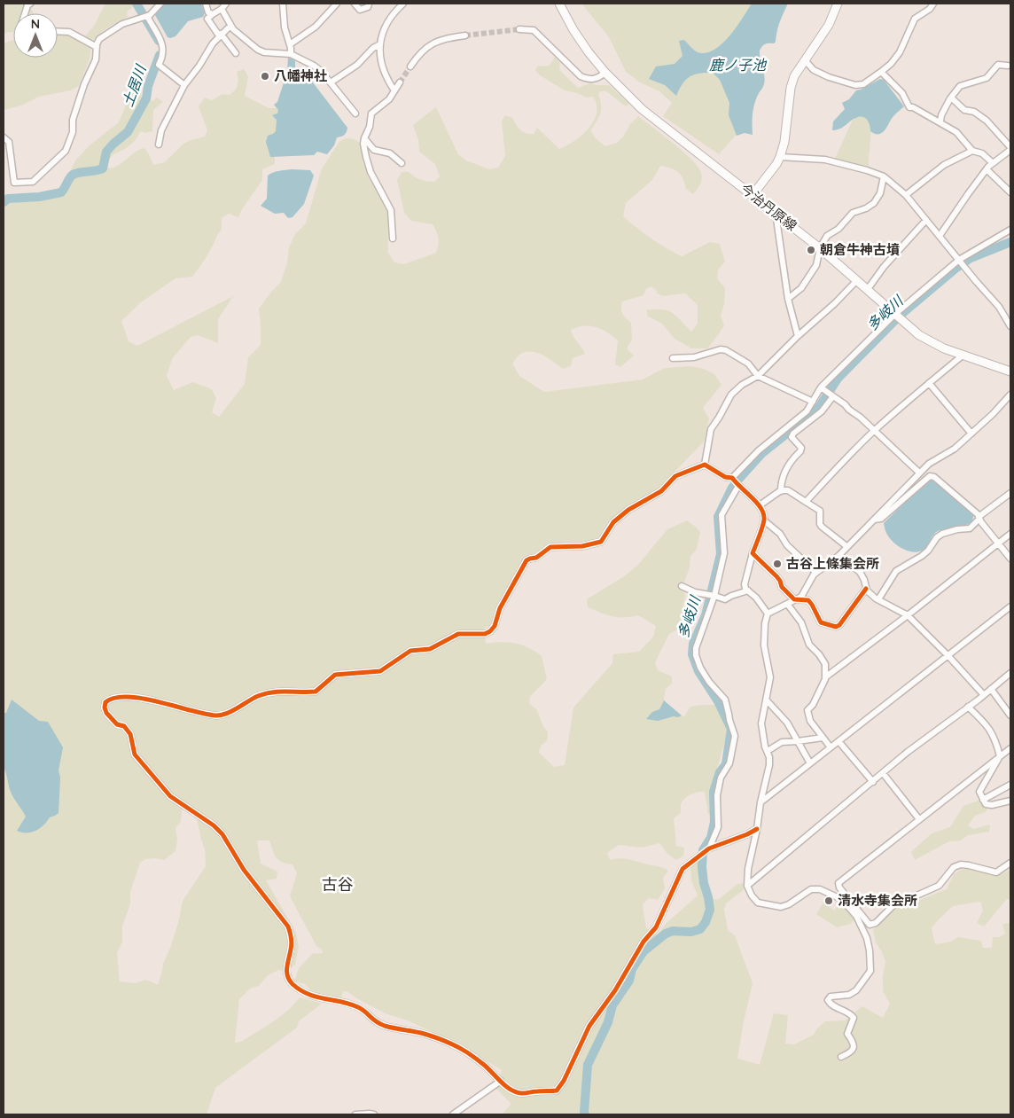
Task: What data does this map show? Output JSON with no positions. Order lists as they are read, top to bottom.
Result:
{
  "streets": {
    "main road": ["今治丹原線"]
  },
  "districts": ["古谷"],
  "water": ["鹿ノ子池", "土居川", "多岐川"],
  "places": [
    "八幡神社",
    "朝倉牛神古墳",
    "古谷上條集会所",
    "清水寺集会所"
  ],
  "north": "top"
}
